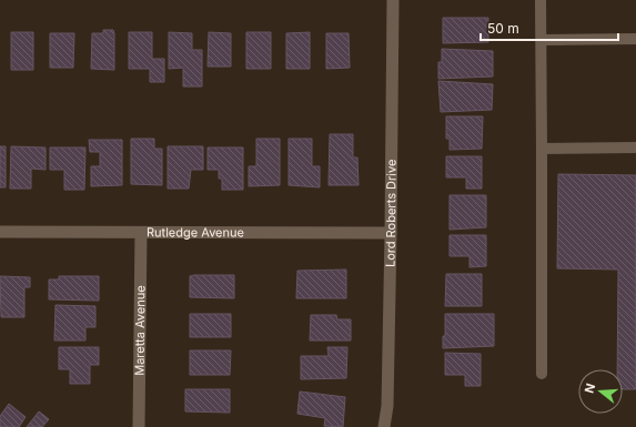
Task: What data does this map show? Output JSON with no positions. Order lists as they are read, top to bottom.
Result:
{
  "streets": {
    "street": ["Lord Roberts Drive", "Rutledge Avenue", "Maretta Avenue"]
  },
  "crossings": [
    ["Lord Roberts Drive", "Rutledge Avenue"],
    ["Rutledge Avenue", "Maretta Avenue"]
  ],
  "scale_bar": "50 m",
  "north": "left"
}
